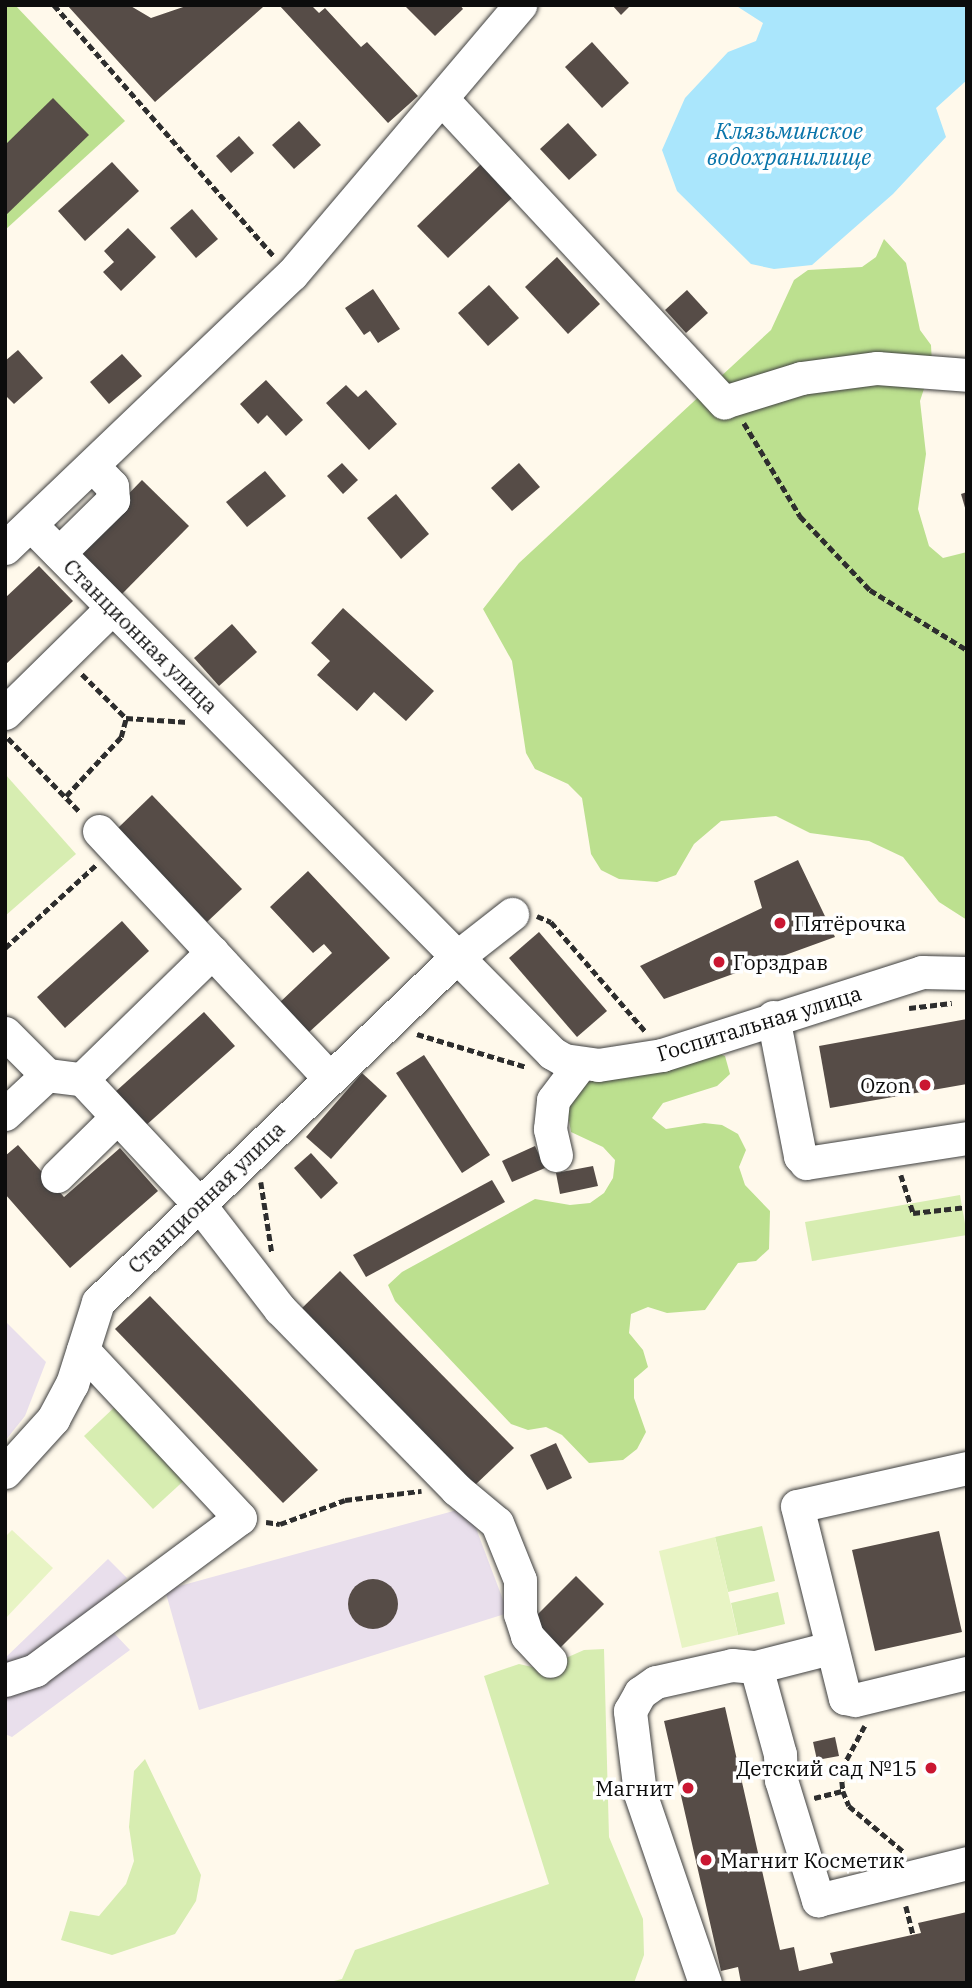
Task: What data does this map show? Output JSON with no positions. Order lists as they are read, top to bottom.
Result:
{
  "streets": {
    "street": ["Станционная улица", "Госпитальная улица"]
  },
  "crossings": [
    ["Станционная улица", "Госпитальная улица"]
  ],
  "water": ["Клязьминское водохранилище"],
  "places": [
    "Пятёрочка",
    "Горздрав",
    "Ozon",
    "Детский сад №15",
    "Магнит",
    "Магнит Косметик"
  ]
}
